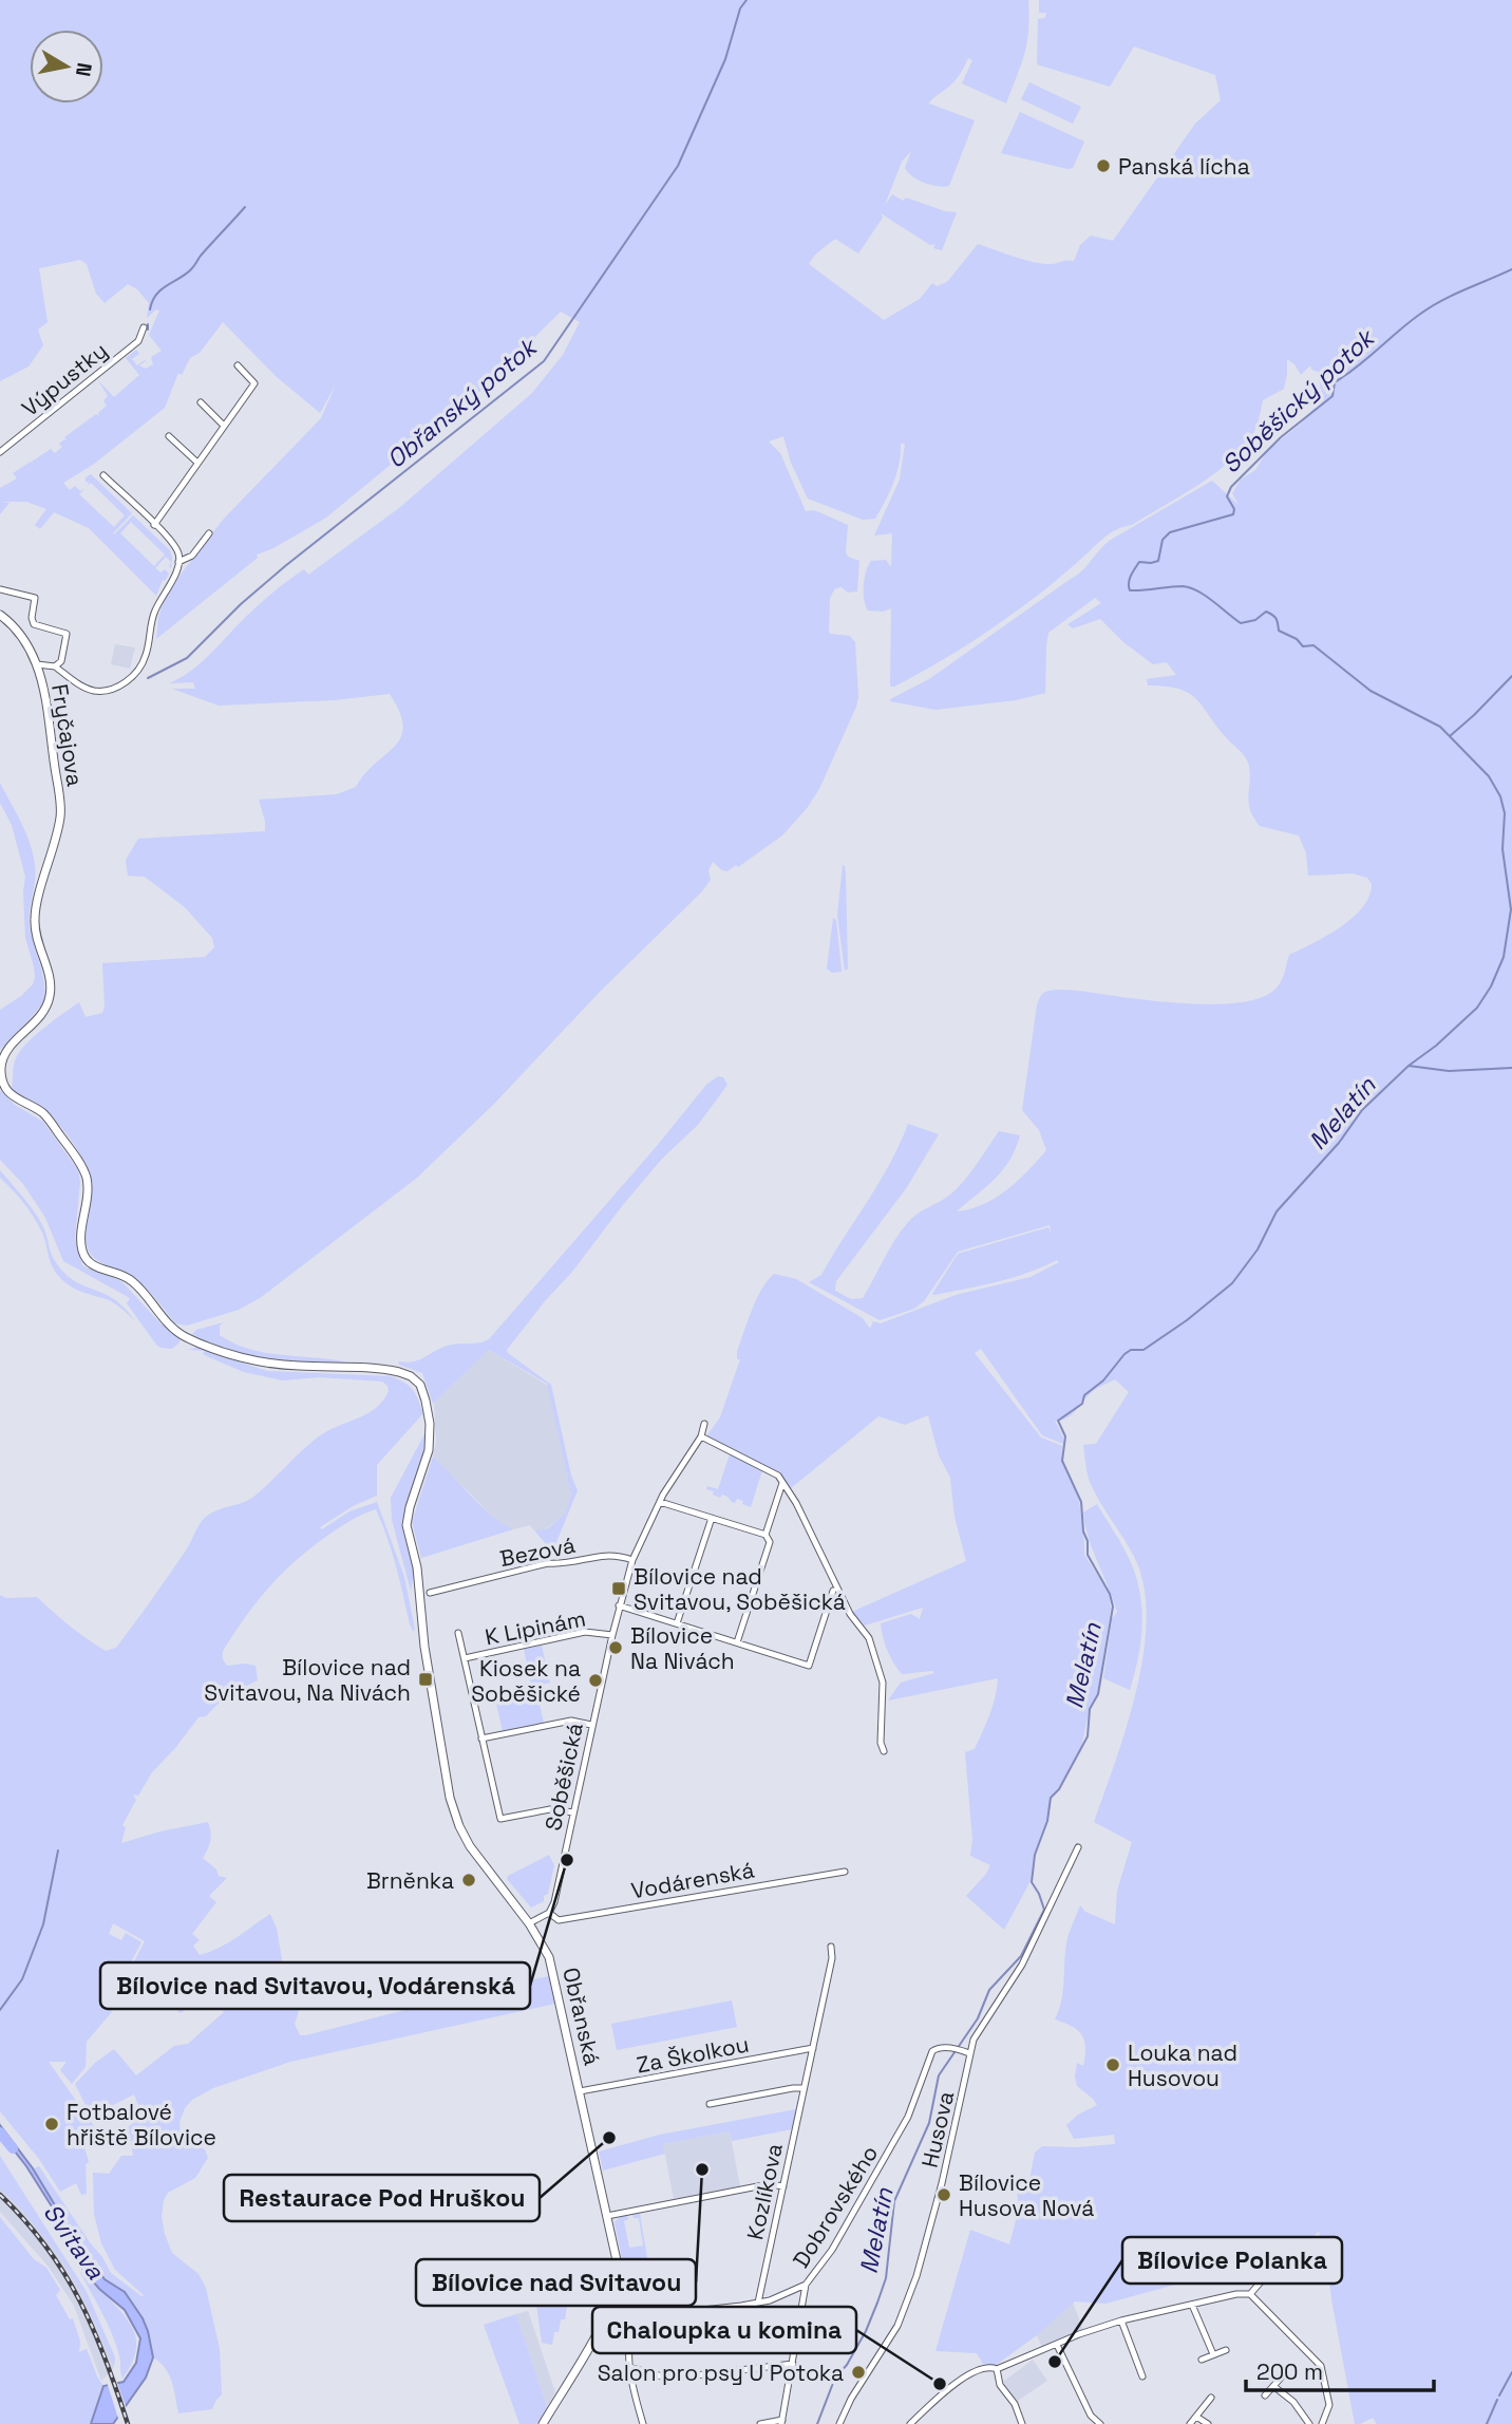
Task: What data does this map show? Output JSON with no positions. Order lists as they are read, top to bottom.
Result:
{
  "streets": {
    "main road": ["Fryčajova", "Obřanská"],
    "street": [
      "Výpustky",
      "Bezová",
      "K Lipinám",
      "Soběšická",
      "Vodárenská",
      "Za Školkou",
      "Husova",
      "Kozlíkova",
      "Dobrovského"
    ]
  },
  "crossings": [
    ["Fryčajova", "Obřanská"],
    ["Bezová", "Soběšická"],
    ["K Lipinám", "Soběšická"],
    ["Soběšická", "Vodárenská"],
    ["Obřanská", "Za Školkou"],
    ["Za Školkou", "Kozlíkova"],
    ["Husova", "Dobrovského"]
  ],
  "water": [
    "Soběšický potok",
    "Obřanský potok",
    "Melatín",
    "Svitava"
  ],
  "places": {
    "other": [
      "Panská lícha",
      "Bílovice Na Nivách",
      "Kiosek na Soběšické",
      "Bílovice nad Svitavou, Vodárenská",
      "Brněnka",
      "Louka nad Husovou",
      "Fotbalové hřiště Bílovice",
      "Restaurace Pod Hruškou",
      "Bílovice nad Svitavou",
      "Bílovice Husova Nová",
      "Bílovice Polanka",
      "Salon pro psy U Potoka",
      "Chaloupka u komina"
    ],
    "transit": ["Bílovice nad Svitavou, Soběšická", "Bílovice nad Svitavou, Na Nivách"]
  },
  "scale_bar": "200 m",
  "north": "right"
}
